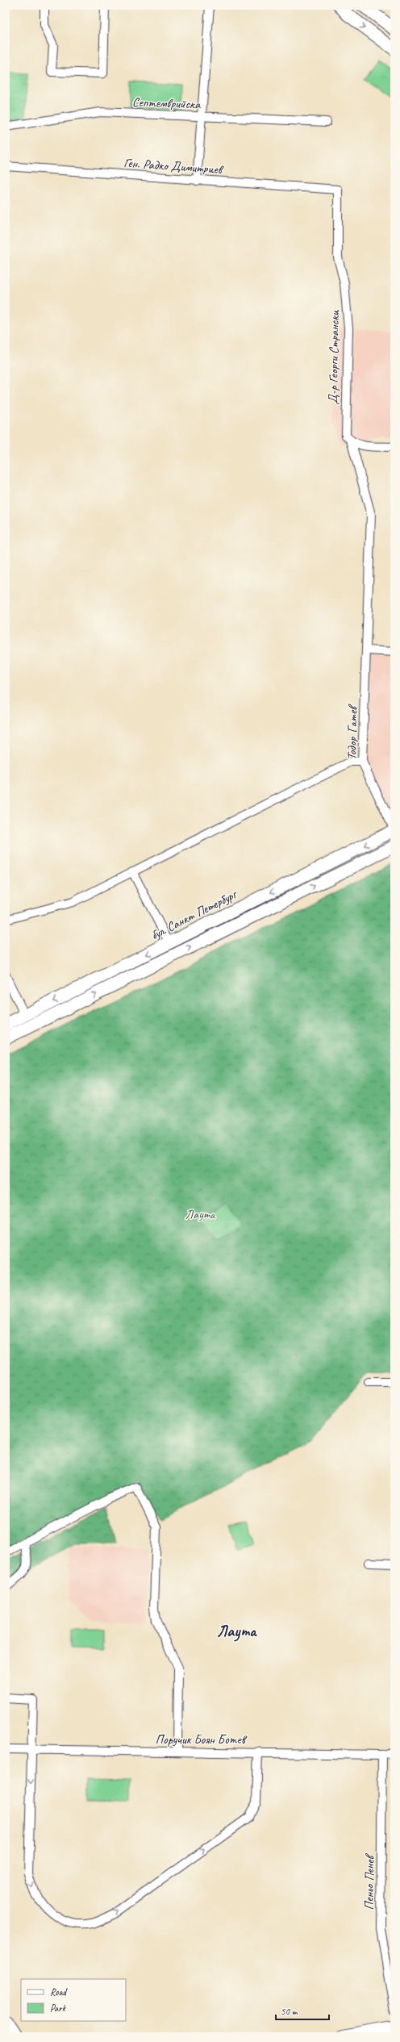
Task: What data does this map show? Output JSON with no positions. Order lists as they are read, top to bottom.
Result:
{
  "streets": {
    "main road": ["бул. Санкт Петербург"],
    "street": [
      "Септемврийска",
      "Ген. Радко Димитриев",
      "Д-р Георги Странски",
      "Тодор Гатев",
      "Поручик Боян Ботев",
      "Пеньо Пенев"
    ]
  },
  "crossings": [
    ["Ген. Радко Димитриев", "Д-р Георги Странски"],
    ["Д-р Георги Странски", "Тодор Гатев"],
    ["Тодор Гатев", "бул. Санкт Петербург"],
    ["Поручик Боян Ботев", "Пеньо Пенев"]
  ],
  "districts": ["Лаута"],
  "parks": ["Лаута"],
  "legend": ["Road", "Park"],
  "scale_bar": "50 m"
}
